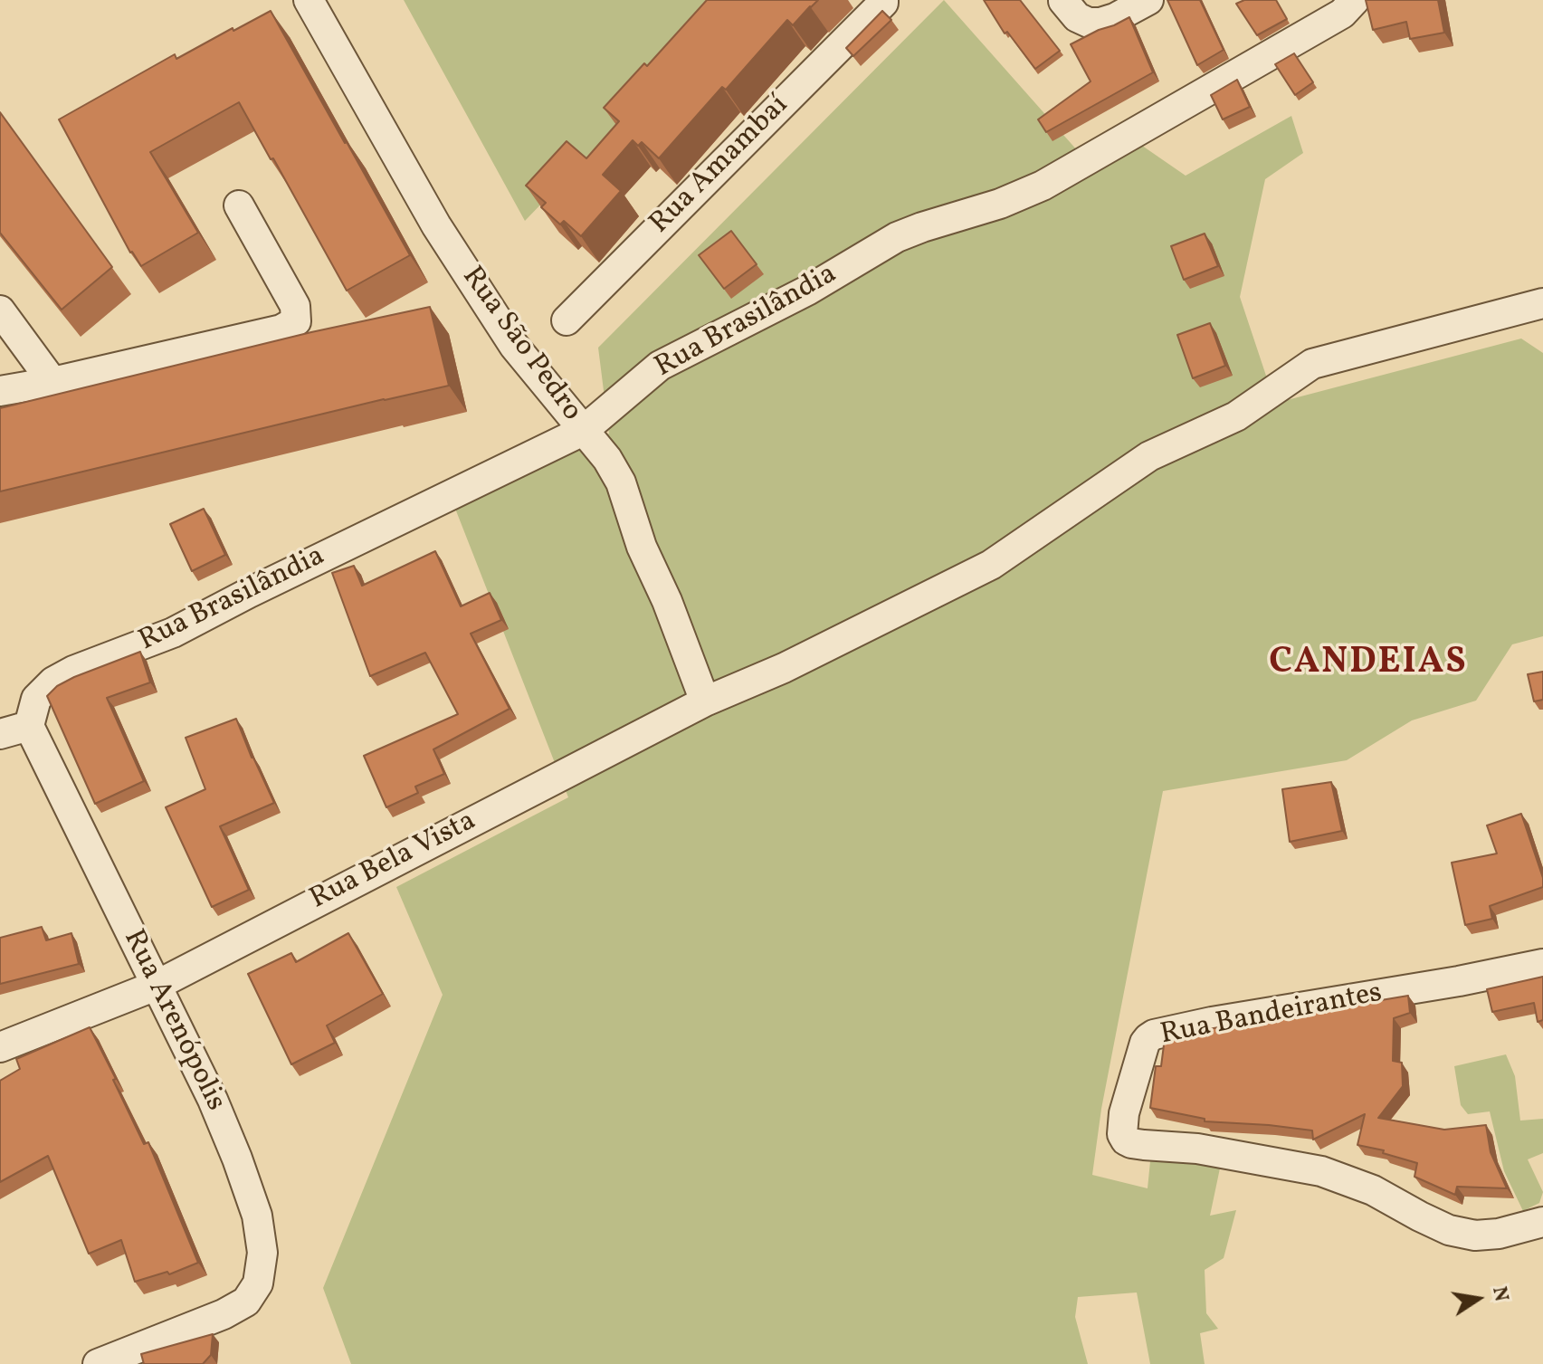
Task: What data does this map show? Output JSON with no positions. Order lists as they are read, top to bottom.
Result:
{
  "streets": {
    "street": [
      "Rua Amambaí",
      "Rua Brasilândia",
      "Rua São Pedro",
      "Rua Bela Vista",
      "Rua Bandeirantes",
      "Rua Arenópolis"
    ]
  },
  "crossings": [
    ["Rua Brasilândia", "Rua São Pedro"],
    ["Rua Brasilândia", "Rua Arenópolis"],
    ["Rua São Pedro", "Rua Bela Vista"],
    ["Rua Bela Vista", "Rua Arenópolis"]
  ],
  "districts": ["CANDEIAS"],
  "north": "right"
}
